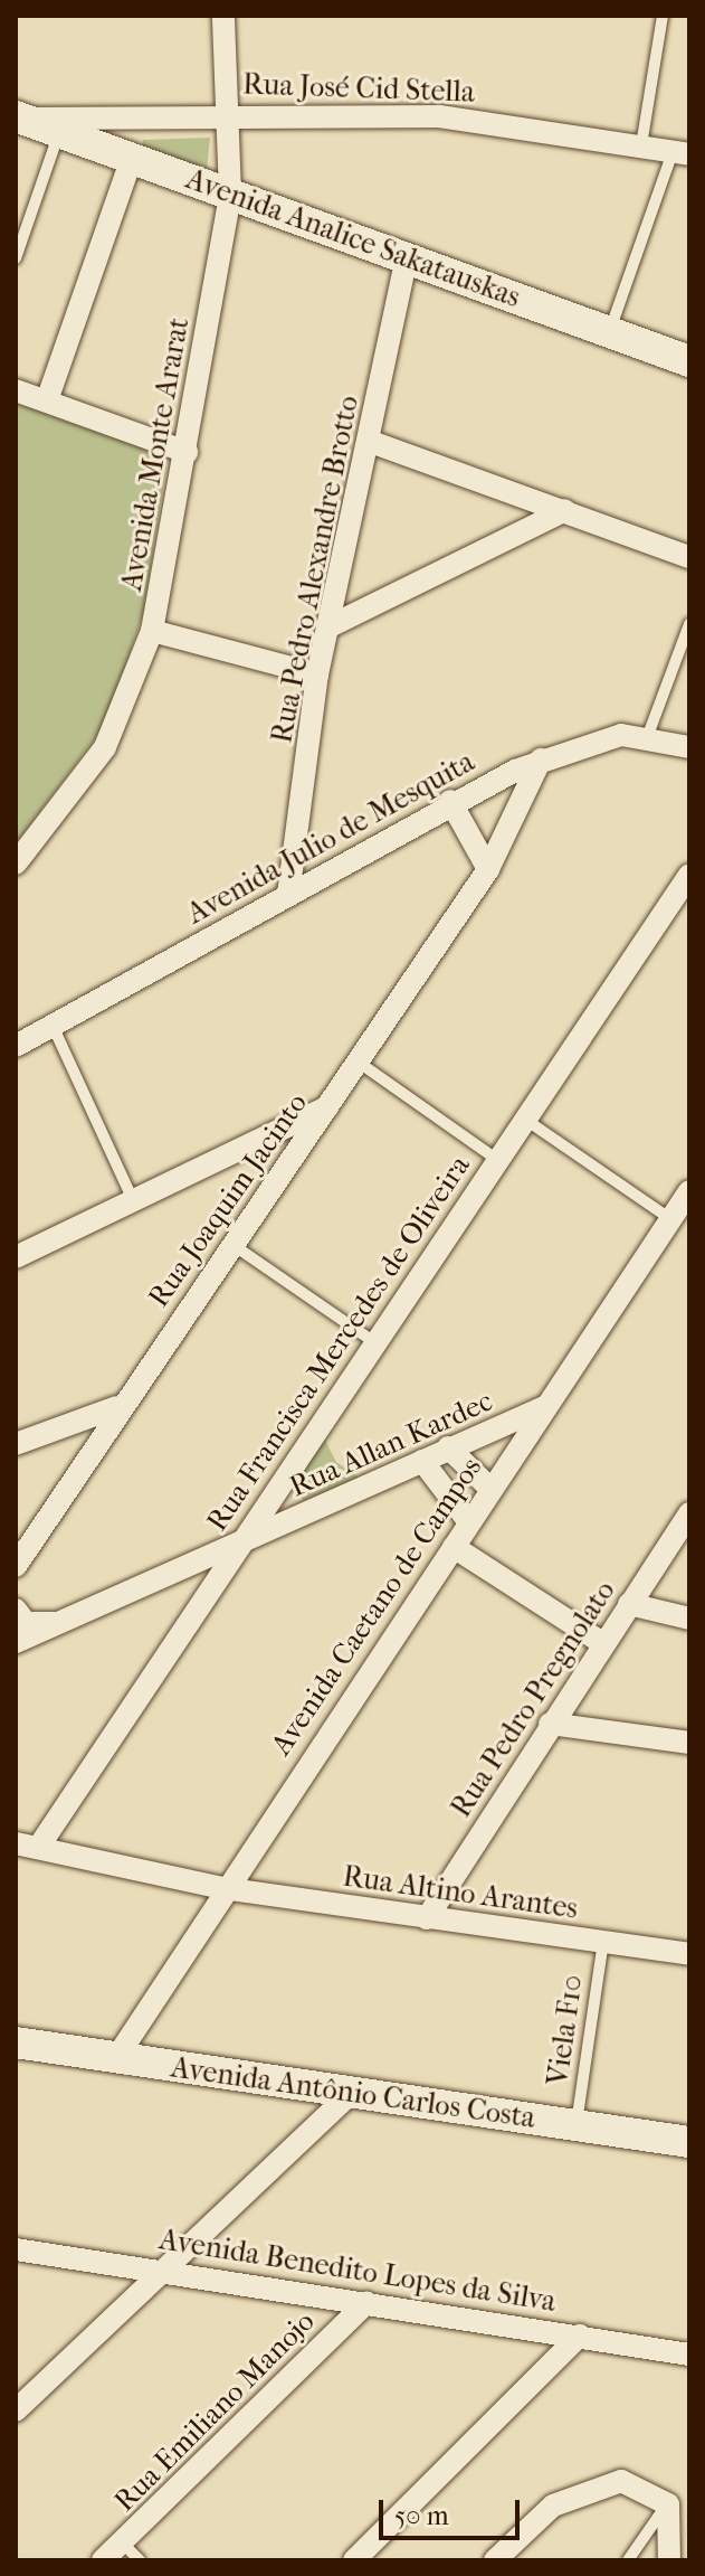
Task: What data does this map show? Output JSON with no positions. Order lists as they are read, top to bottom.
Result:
{
  "streets": {
    "street": [
      "Rua José Cid Stella",
      "Avenida Analice Sakatauskas",
      "Avenida Monte Ararat",
      "Rua Pedro Alexandre Brotto",
      "Avenida Julio de Mesquita",
      "Rua Joaquim Jacinto",
      "Rua Francisca Mercedes de Oliveira",
      "Rua Allan Kardec",
      "Avenida Caetano de Campos",
      "Rua Pedro Pregnolato",
      "Rua Altino Arantes",
      "Avenida Antônio Carlos Costa",
      "Avenida Benedito Lopes da Silva",
      "Rua Emiliano Manojo"
    ],
    "lane": ["Viela F10"]
  },
  "crossings": [
    ["Rua José Cid Stella", "Avenida Analice Sakatauskas"],
    ["Rua José Cid Stella", "Avenida Monte Ararat"],
    ["Avenida Analice Sakatauskas", "Avenida Monte Ararat"],
    ["Avenida Analice Sakatauskas", "Rua Pedro Alexandre Brotto"],
    ["Rua Pedro Alexandre Brotto", "Avenida Julio de Mesquita"],
    ["Avenida Julio de Mesquita", "Rua Joaquim Jacinto"],
    ["Rua Francisca Mercedes de Oliveira", "Rua Allan Kardec"],
    ["Rua Francisca Mercedes de Oliveira", "Rua Altino Arantes"],
    ["Rua Allan Kardec", "Avenida Caetano de Campos"],
    ["Avenida Caetano de Campos", "Rua Altino Arantes"],
    ["Avenida Caetano de Campos", "Avenida Antônio Carlos Costa"],
    ["Rua Pedro Pregnolato", "Rua Altino Arantes"],
    ["Rua Altino Arantes", "Viela F10"],
    ["Viela F10", "Avenida Antônio Carlos Costa"],
    ["Avenida Benedito Lopes da Silva", "Rua Emiliano Manojo"]
  ],
  "scale_bar": "50 m"
}
